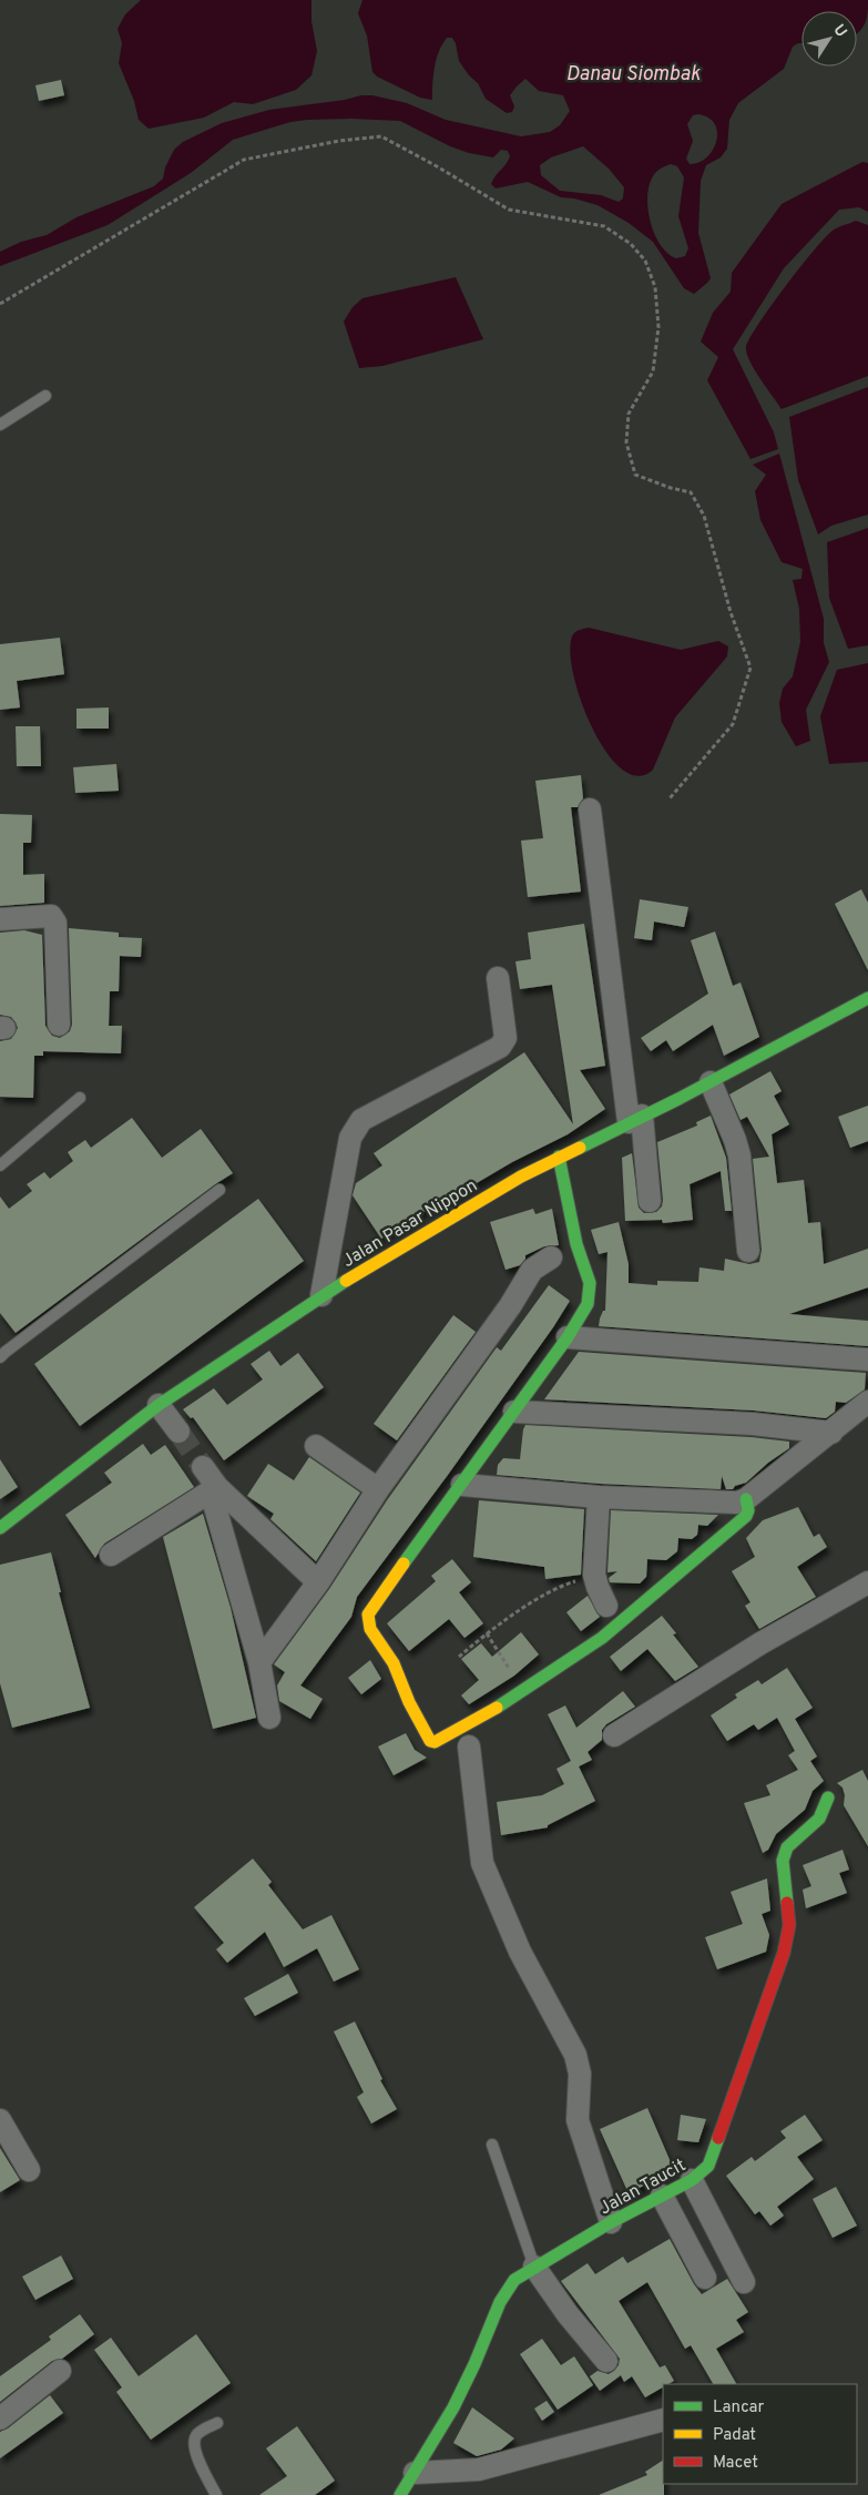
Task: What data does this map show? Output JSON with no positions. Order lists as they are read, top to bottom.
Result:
{
  "streets": {
    "street": ["Jalan Pasar Nippon", "Jalan Taucit"]
  },
  "water": ["Danau Siombak"],
  "legend": ["Lancar", "Padat", "Macet"],
  "north": "top right"
}
